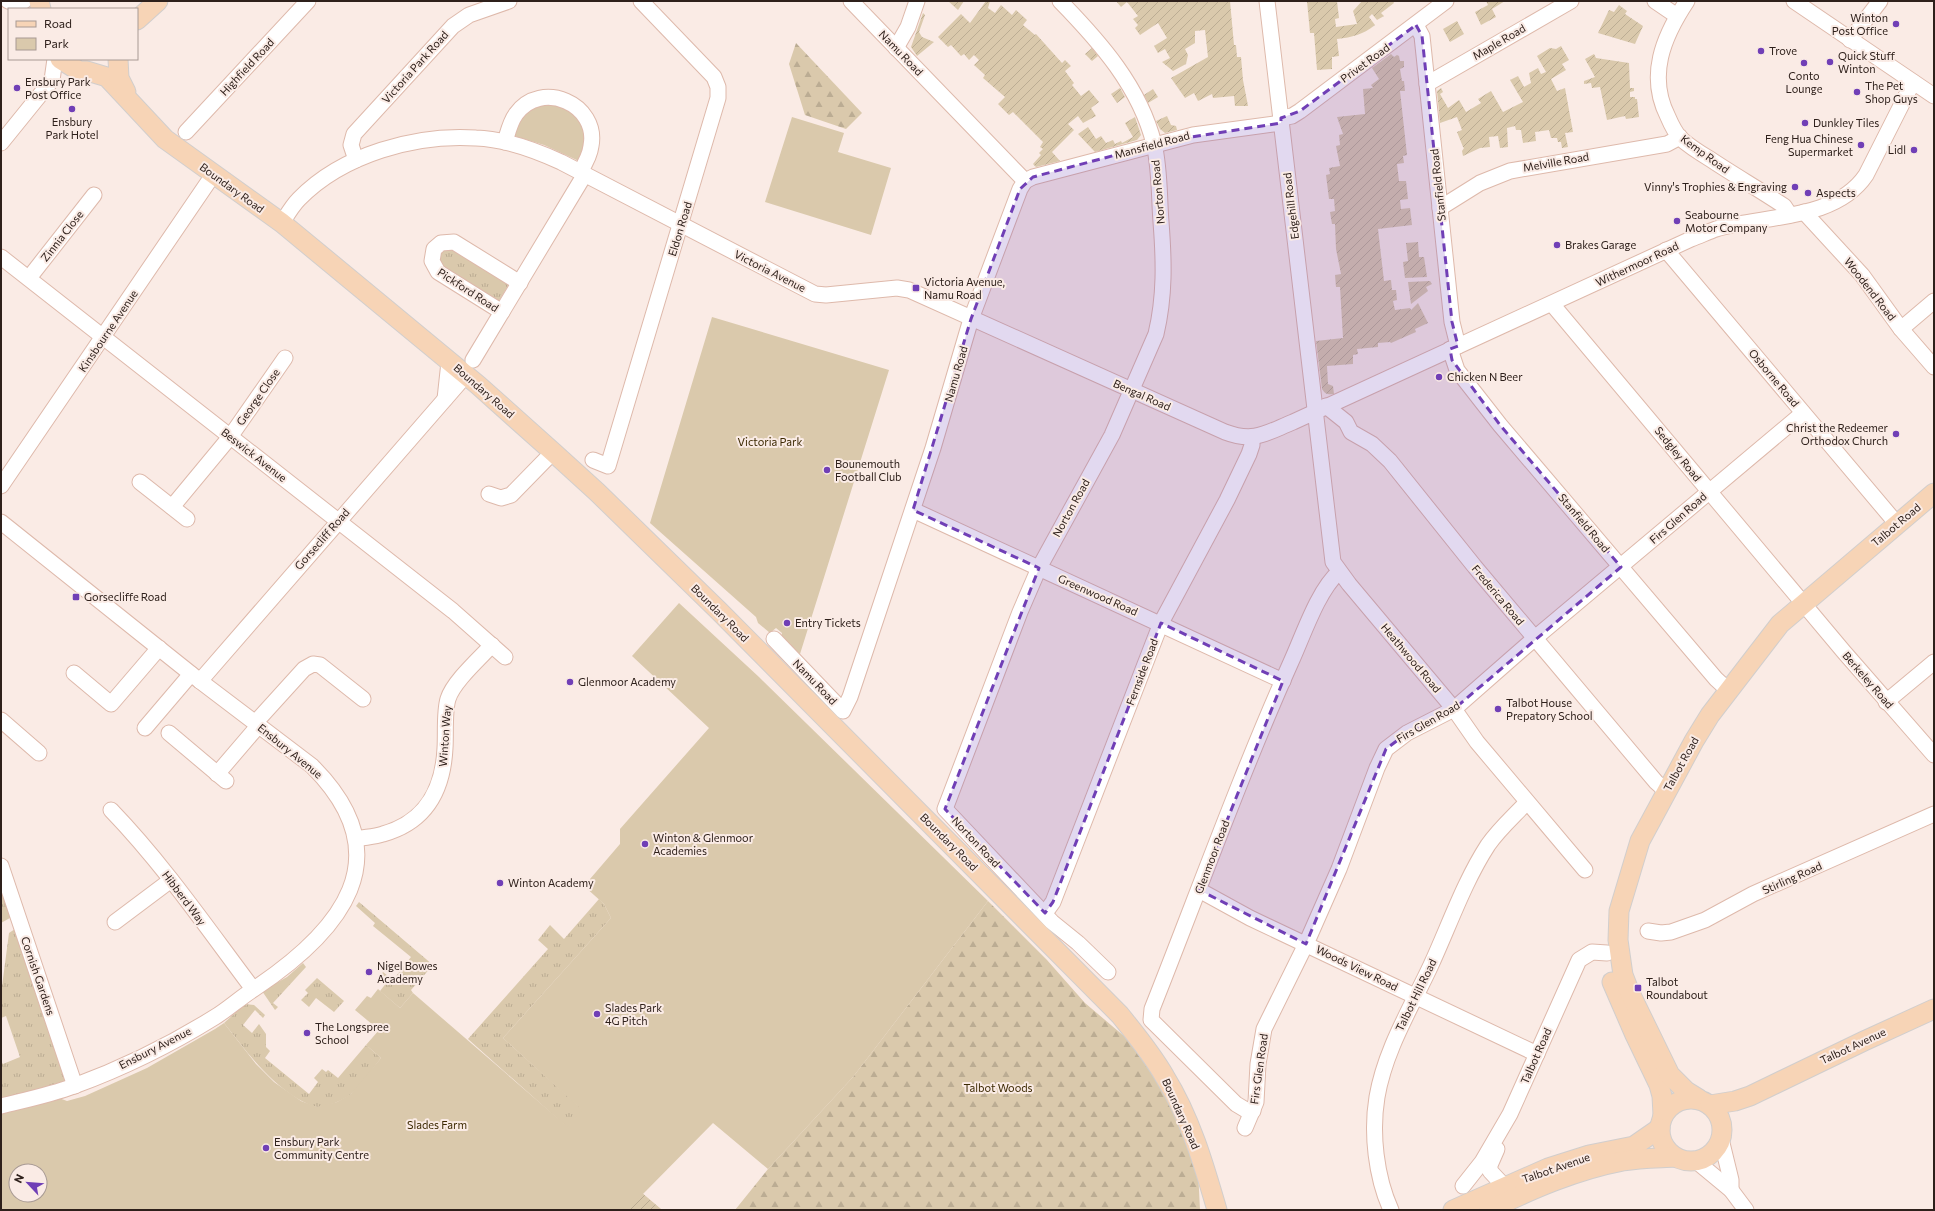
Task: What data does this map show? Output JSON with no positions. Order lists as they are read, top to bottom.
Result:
{
  "streets": {
    "main road": ["Boundary Road", "Talbot Road", "Talbot Avenue"],
    "street": [
      "Maple Road",
      "Namu Road",
      "Privet Road",
      "Highfield Road",
      "Victoria Park Road",
      "Mansfield Road",
      "Kemp Road",
      "Melville Road",
      "Stanfield Road",
      "Norton Road",
      "Edgehill Road",
      "Eldon Road",
      "Zinnia Close",
      "Withermoor Road",
      "Victoria Avenue",
      "Woodend Road",
      "Pickford Road",
      "Kinsbourne Avenue",
      "Osborne Road",
      "Bengal Road",
      "George Close",
      "Sedgley Road",
      "Beswick Avenue",
      "Firs Glen Road",
      "Gorsecliff Road",
      "Greenwood Road",
      "Frederica Road",
      "Heathwood Road",
      "Fernside Road",
      "Berkeley Road",
      "Winton Way",
      "Ensbury Avenue",
      "Glenmoor Road",
      "Stirling Road",
      "Hibberd Way",
      "Woods View Road",
      "Cornish Gardens",
      "Talbot Hill Road"
    ]
  },
  "crossings": [
    ["Maple Road", "Stanfield Road"],
    ["Namu Road", "Mansfield Road"],
    ["Namu Road", "Victoria Avenue"],
    ["Namu Road", "Bengal Road"],
    ["Namu Road", "Greenwood Road"],
    ["Privet Road", "Mansfield Road"],
    ["Privet Road", "Stanfield Road"],
    ["Privet Road", "Edgehill Road"],
    ["Victoria Park Road", "Victoria Avenue"],
    ["Mansfield Road", "Norton Road"],
    ["Mansfield Road", "Edgehill Road"],
    ["Kemp Road", "Melville Road"],
    ["Kemp Road", "Withermoor Road"],
    ["Kemp Road", "Woodend Road"],
    ["Melville Road", "Stanfield Road"],
    ["Stanfield Road", "Withermoor Road"],
    ["Stanfield Road", "Firs Glen Road"],
    ["Stanfield Road", "Talbot Road"],
    ["Boundary Road", "Victoria Avenue"],
    ["Boundary Road", "Pickford Road"],
    ["Boundary Road", "Kinsbourne Avenue"],
    ["Boundary Road", "Gorsecliff Road"],
    ["Norton Road", "Bengal Road"],
    ["Norton Road", "Greenwood Road"],
    ["Norton Road", "Fernside Road"],
    ["Edgehill Road", "Withermoor Road"],
    ["Edgehill Road", "Frederica Road"],
    ["Edgehill Road", "Heathwood Road"],
    ["Eldon Road", "Victoria Avenue"],
    ["Zinnia Close", "Beswick Avenue"],
    ["Withermoor Road", "Woodend Road"],
    ["Withermoor Road", "Osborne Road"],
    ["Withermoor Road", "Sedgley Road"],
    ["Withermoor Road", "Frederica Road"],
    ["Withermoor Road", "Heathwood Road"],
    ["Victoria Avenue", "Pickford Road"],
    ["Victoria Avenue", "Bengal Road"],
    ["Pickford Road", "Gorsecliff Road"],
    ["Kinsbourne Avenue", "Beswick Avenue"],
    ["Osborne Road", "Firs Glen Road"],
    ["Osborne Road", "Talbot Road"],
    ["Bengal Road", "Fernside Road"],
    ["George Close", "Beswick Avenue"],
    ["Sedgley Road", "Firs Glen Road"],
    ["Sedgley Road", "Talbot Road"],
    ["Sedgley Road", "Berkeley Road"],
    ["Beswick Avenue", "Gorsecliff Road"],
    ["Beswick Avenue", "Winton Way"],
    ["Firs Glen Road", "Frederica Road"],
    ["Firs Glen Road", "Heathwood Road"],
    ["Firs Glen Road", "Glenmoor Road"],
    ["Firs Glen Road", "Woods View Road"],
    ["Talbot Road", "Frederica Road"],
    ["Talbot Road", "Berkeley Road"],
    ["Talbot Road", "Woods View Road"],
    ["Talbot Road", "Talbot Avenue"],
    ["Gorsecliff Road", "Ensbury Avenue"],
    ["Greenwood Road", "Fernside Road"],
    ["Greenwood Road", "Glenmoor Road"],
    ["Frederica Road", "Heathwood Road"],
    ["Heathwood Road", "Glenmoor Road"],
    ["Heathwood Road", "Talbot Hill Road"],
    ["Winton Way", "Ensbury Avenue"],
    ["Ensbury Avenue", "Hibberd Way"],
    ["Ensbury Avenue", "Cornish Gardens"],
    ["Glenmoor Road", "Woods View Road"],
    ["Woods View Road", "Talbot Hill Road"]
  ],
  "parks": ["Victoria Park", "Talbot Woods", "Slades Farm"],
  "places": {
    "other": [
      "Winton Post Office",
      "Trove",
      "Quick Stuff Winton",
      "Conto Lounge",
      "Ensbury Park Post Office",
      "The Pet Shop Guys",
      "Ensbury Park Hotel",
      "Dunkley Tiles",
      "Feng Hua Chinese Supermarket",
      "Lidl",
      "Vinny's Trophies & Engraving",
      "Aspects",
      "Seabourne Motor Company",
      "Brakes Garage",
      "Chicken N Beer",
      "Christ the Redeemer Orthodox Church",
      "Bounemouth Football Club",
      "Entry Tickets",
      "Glenmoor Academy",
      "Talbot House Prepatory School",
      "Winton & Glenmoor Academies",
      "Winton Academy",
      "Nigel Bowes Academy",
      "Slades Park 4G Pitch",
      "The Longspree School",
      "Ensbury Park Community Centre"
    ],
    "transit": ["Victoria Avenue, Namu Road", "Gorsecliffe Road", "Talbot Roundabout"]
  },
  "legend": ["Road", "Park"],
  "north": "top left"
}
